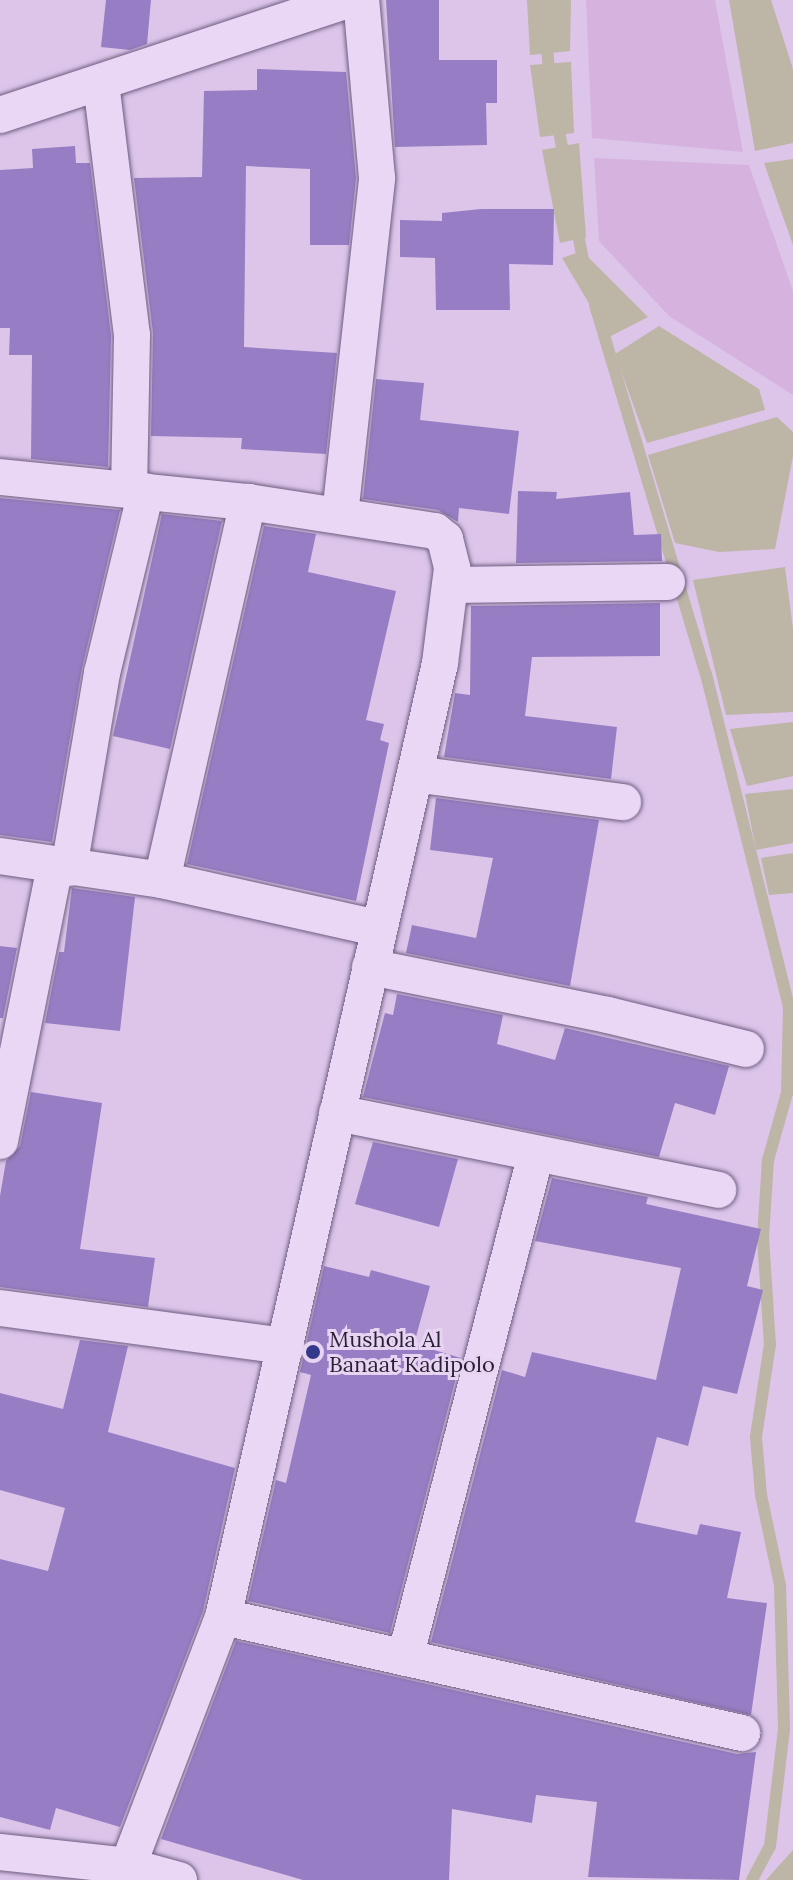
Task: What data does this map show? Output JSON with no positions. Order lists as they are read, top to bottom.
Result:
{
  "places": ["Mushola Al Banaat Kadipolo"]
}
